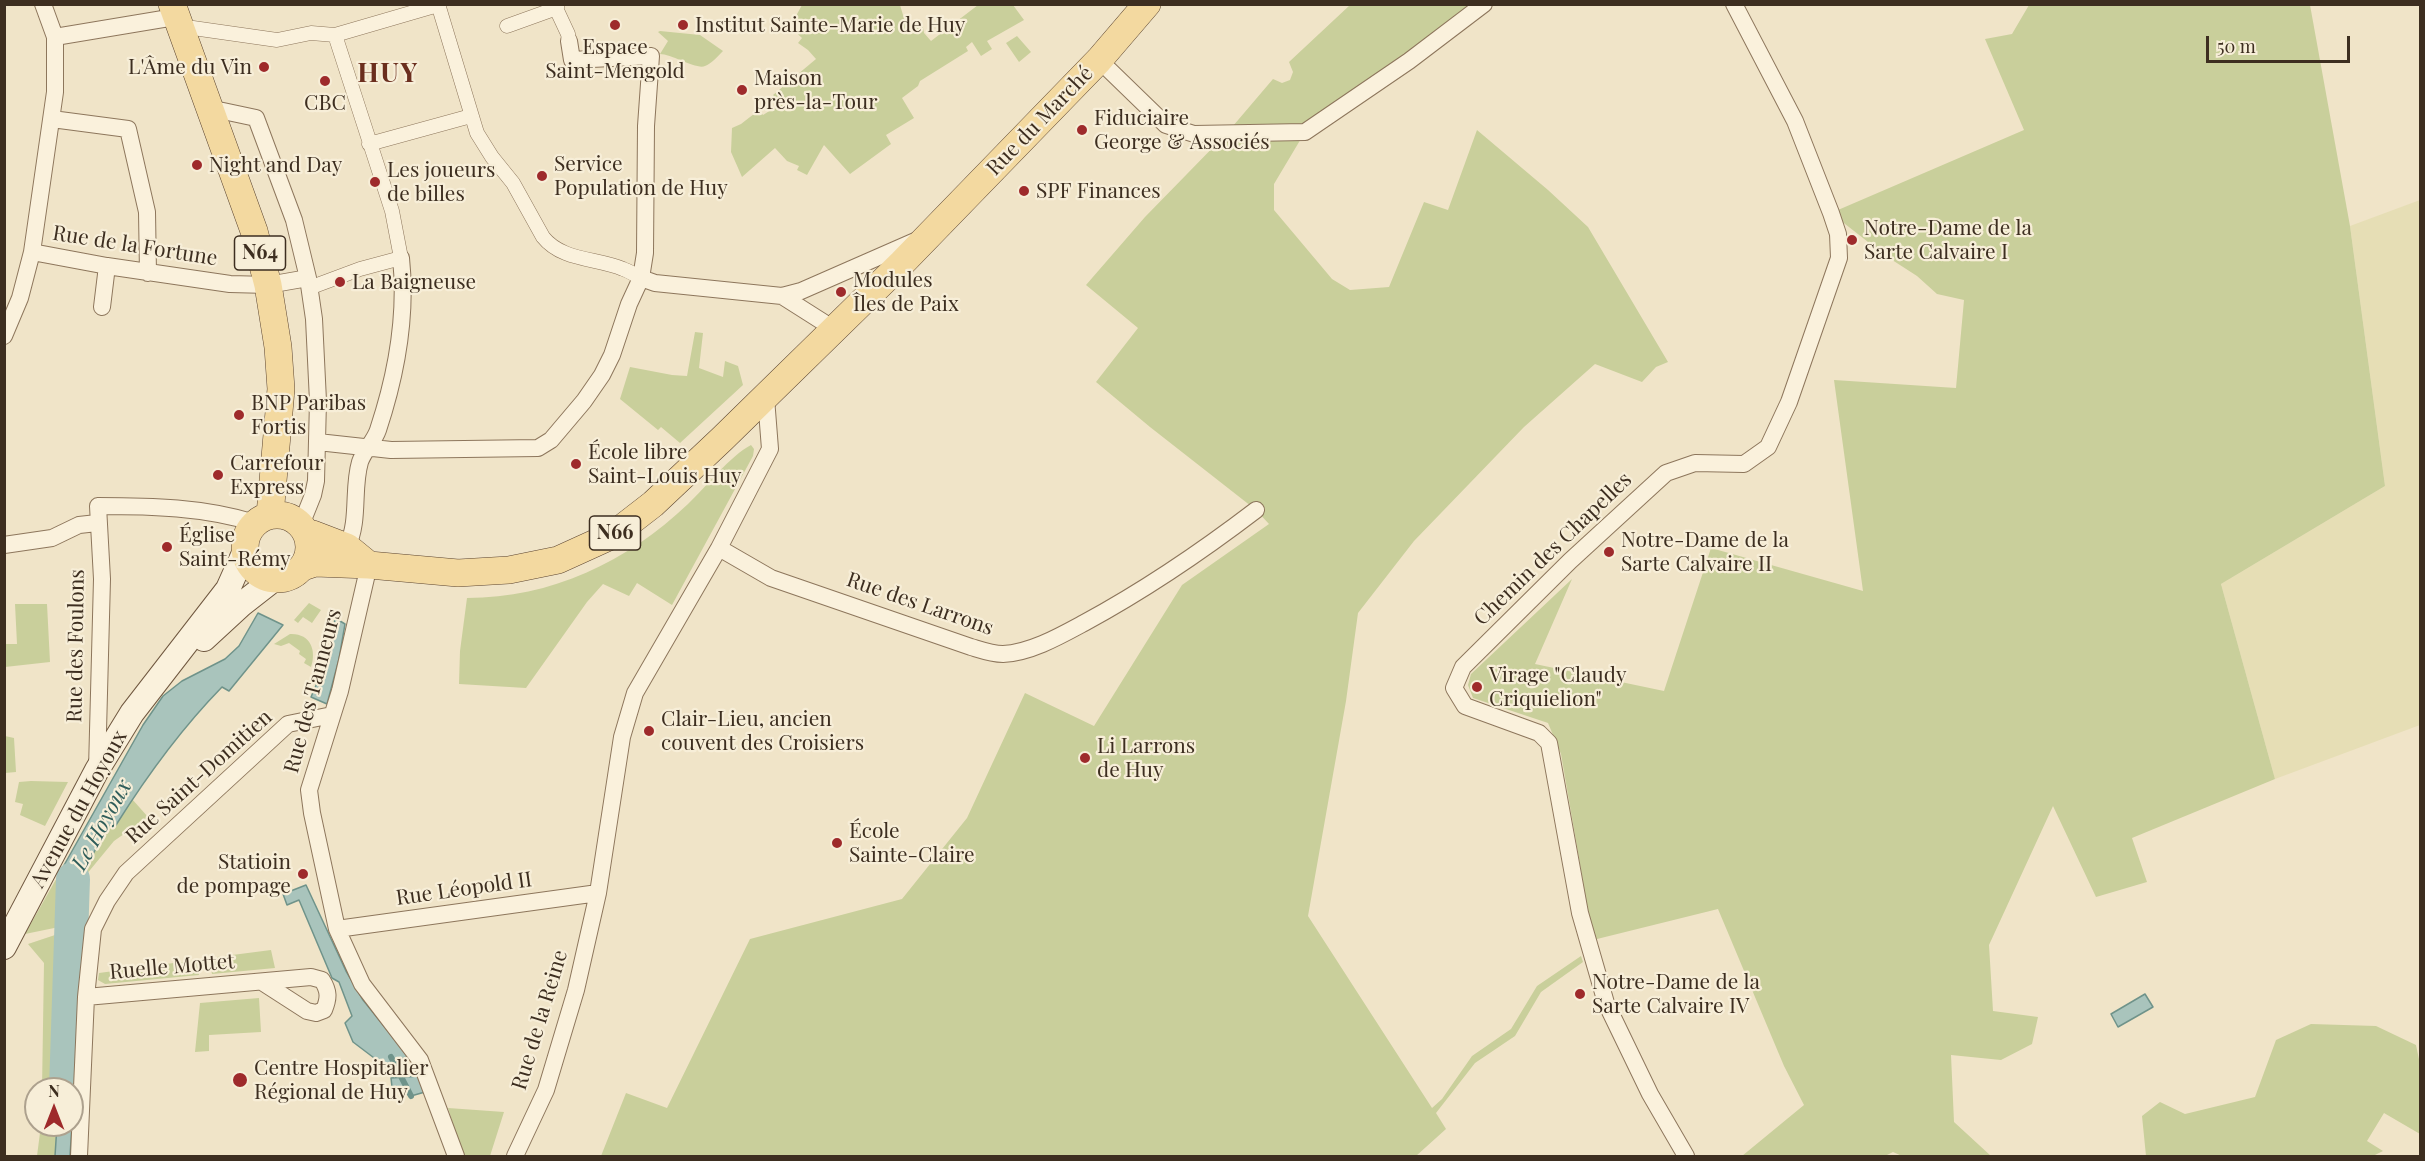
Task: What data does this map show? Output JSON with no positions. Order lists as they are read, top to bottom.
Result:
{
  "streets": {
    "main road": [
      "Rue du Marché",
      "N64",
      "N66",
      "Avenue du Hoyoux"
    ],
    "street": [
      "Rue de la Fortune",
      "Chemin des Chapelles",
      "Rue des Larrons",
      "Rue des Foulons",
      "Rue des Tanneurs",
      "Rue Saint-Domitien",
      "Rue Léopold II",
      "Ruelle Mottet",
      "Rue de la Reine"
    ]
  },
  "crossings": [
    ["Rue du Marché", "N66"],
    ["Rue de la Fortune", "N64"],
    ["N64", "N66"],
    ["N64", "Avenue du Hoyoux"],
    ["N66", "Rue des Tanneurs"],
    ["N66", "Avenue du Hoyoux"],
    ["N66", "Rue de la Reine"],
    ["Rue des Larrons", "Rue de la Reine"],
    ["Rue des Foulons", "Avenue du Hoyoux"],
    ["Rue des Tanneurs", "Rue Saint-Domitien"],
    ["Rue des Tanneurs", "Rue Léopold II"],
    ["Rue Saint-Domitien", "Ruelle Mottet"],
    ["Rue Léopold II", "Rue de la Reine"]
  ],
  "districts": ["HUY"],
  "water": ["Le Hoyoux"],
  "places": [
    "Espace Saint-Mengold",
    "Institut Sainte-Marie de Huy",
    "L'Âme du Vin",
    "CBC",
    "Maison près-la-Tour",
    "Fiduciaire George & Associés",
    "Night and Day",
    "Service Population de Huy",
    "Les joueurs de billes",
    "SPF Finances",
    "Notre-Dame de la Sarte Calvaire I",
    "La Baigneuse",
    "Modules Îles de Paix",
    "BNP Paribas Fortis",
    "École libre Saint-Louis Huy",
    "Carrefour Express",
    "Église Saint-Rémy",
    "Notre-Dame de la Sarte Calvaire II",
    "Virage \"Claudy Criquielion\"",
    "Clair-Lieu, ancien couvent des Croisiers",
    "Li Larrons de Huy",
    "École Sainte-Claire",
    "Statioin de pompage",
    "Notre-Dame de la Sarte Calvaire IV",
    "Centre Hospitalier Régional de Huy"
  ],
  "scale_bar": "50 m",
  "north": "top"
}
